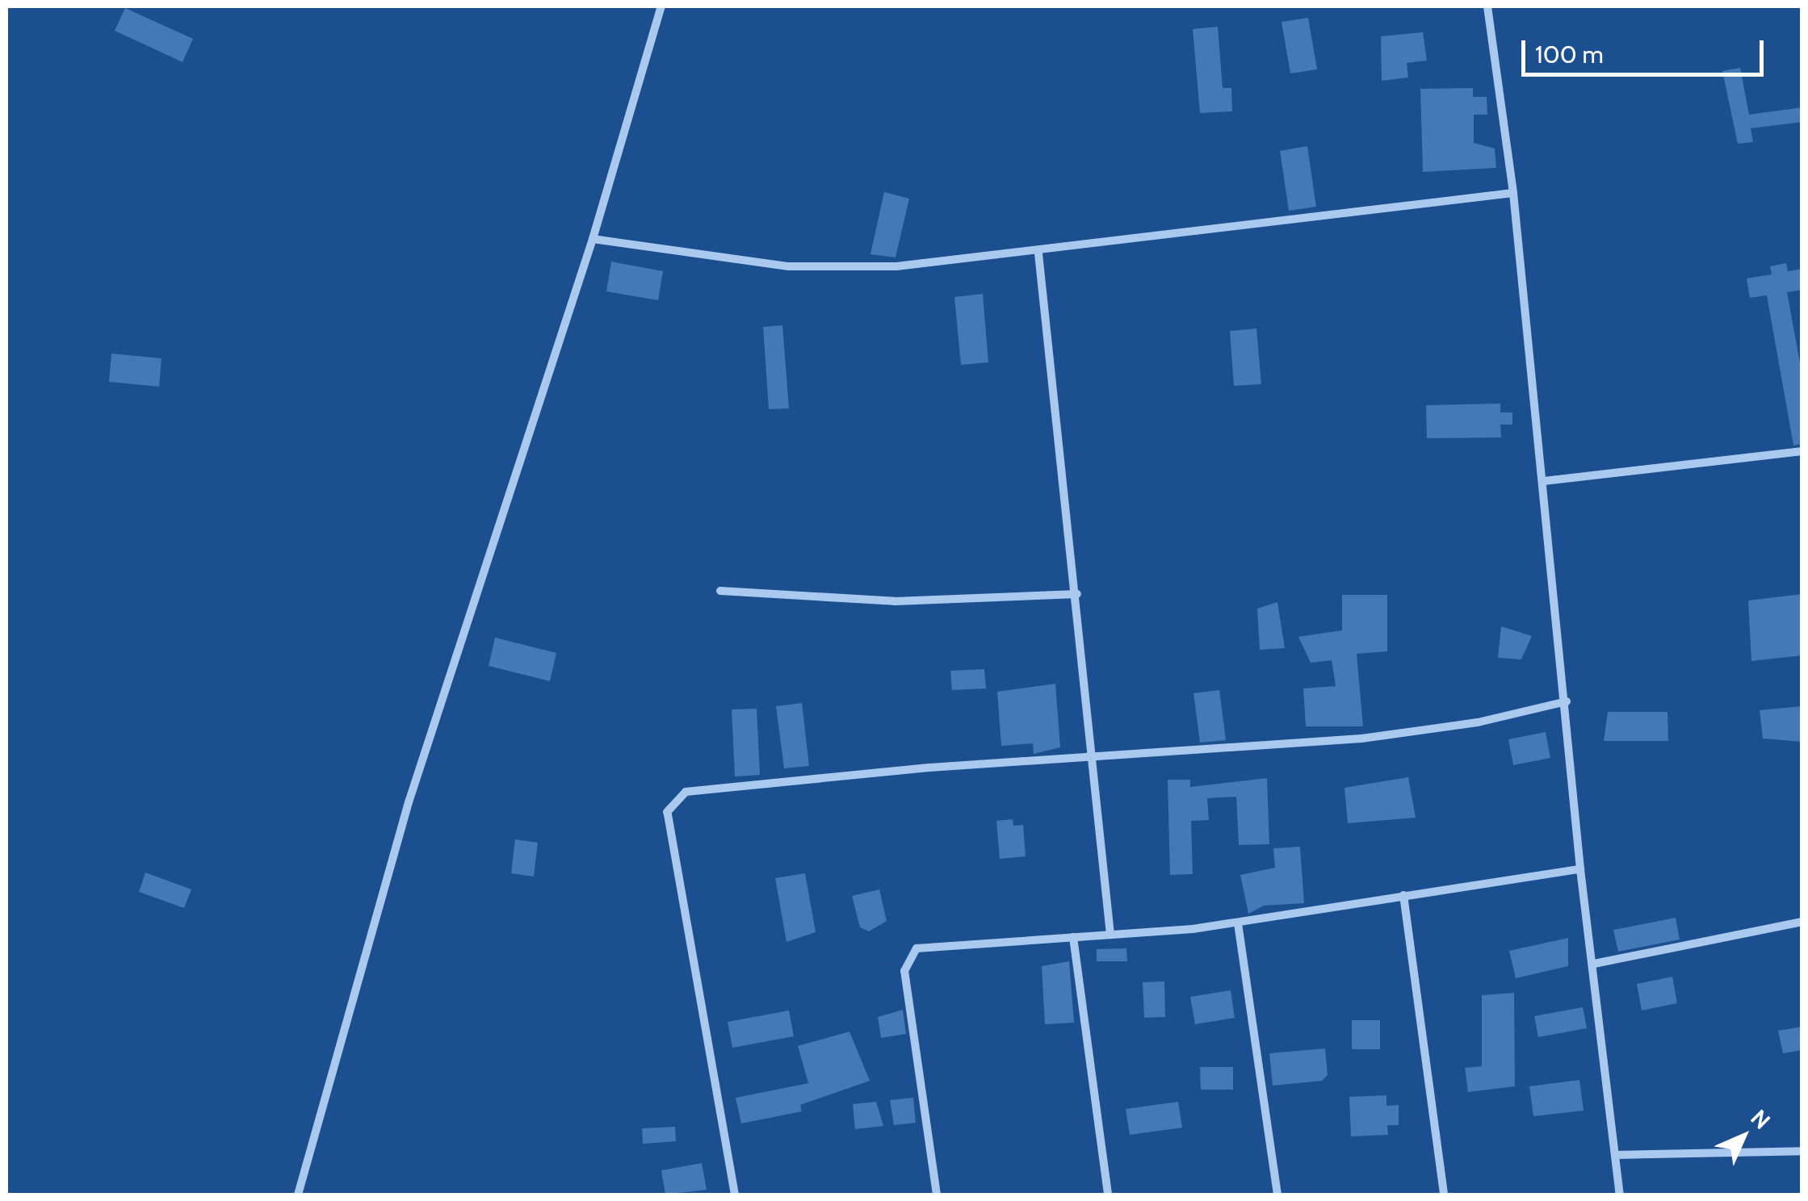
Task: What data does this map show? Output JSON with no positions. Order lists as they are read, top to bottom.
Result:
{
  "scale_bar": "100 m",
  "north": "top right"
}
